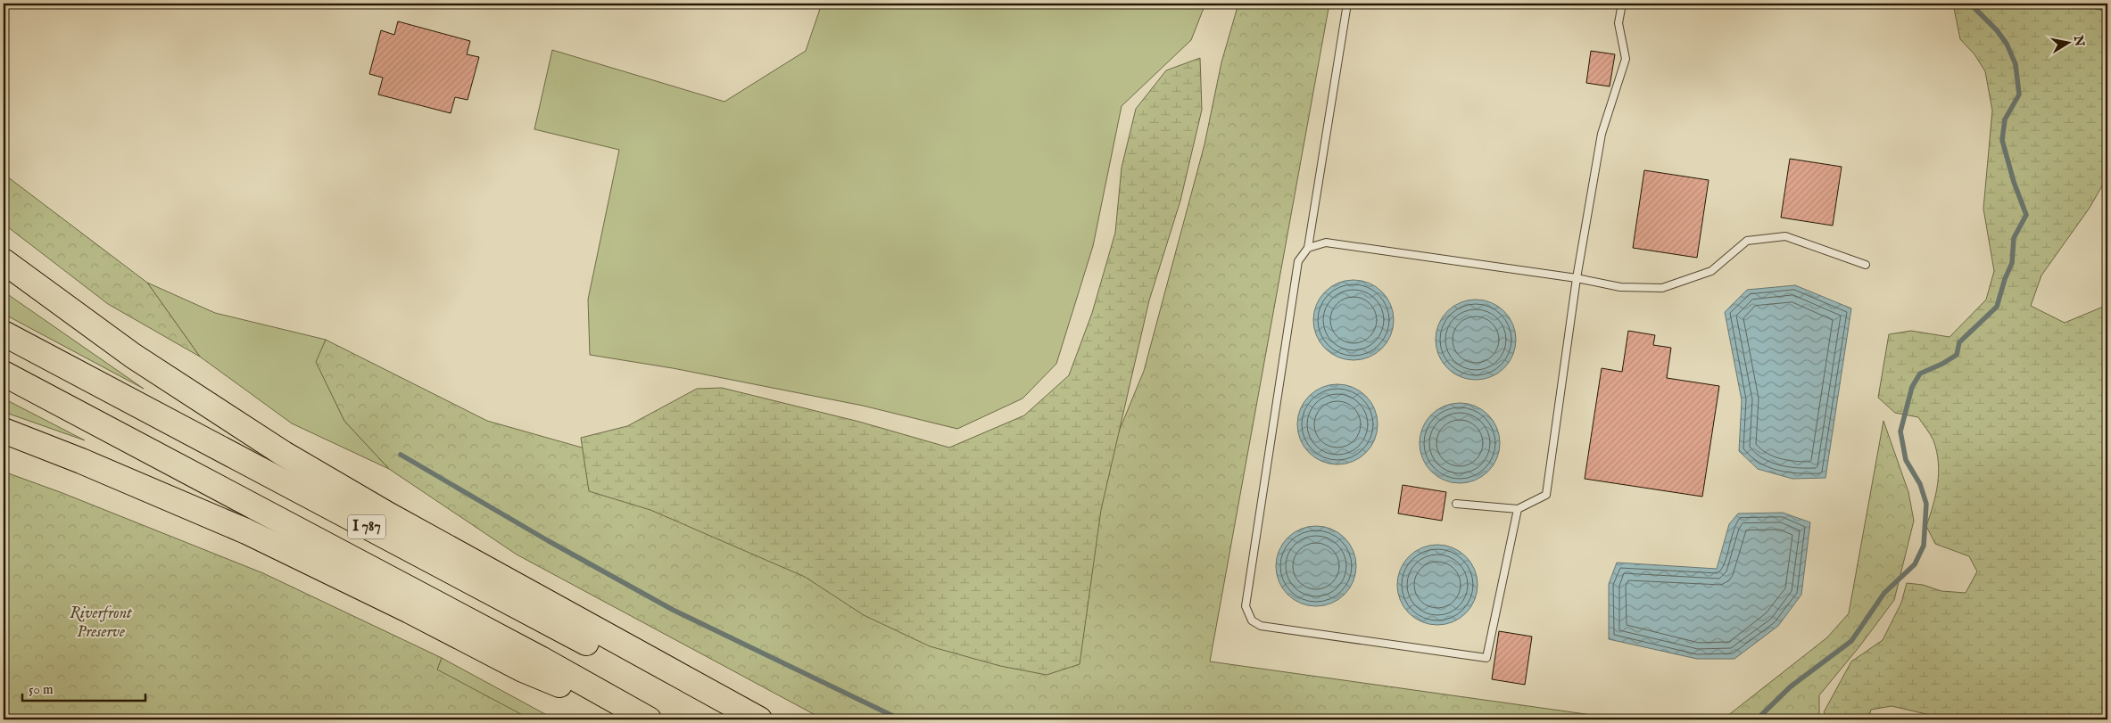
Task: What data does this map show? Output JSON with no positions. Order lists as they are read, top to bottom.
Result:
{
  "streets": {
    "highway": ["I 787"]
  },
  "parks": ["Riverfront Preserve"],
  "scale_bar": "50 m",
  "north": "right"
}
